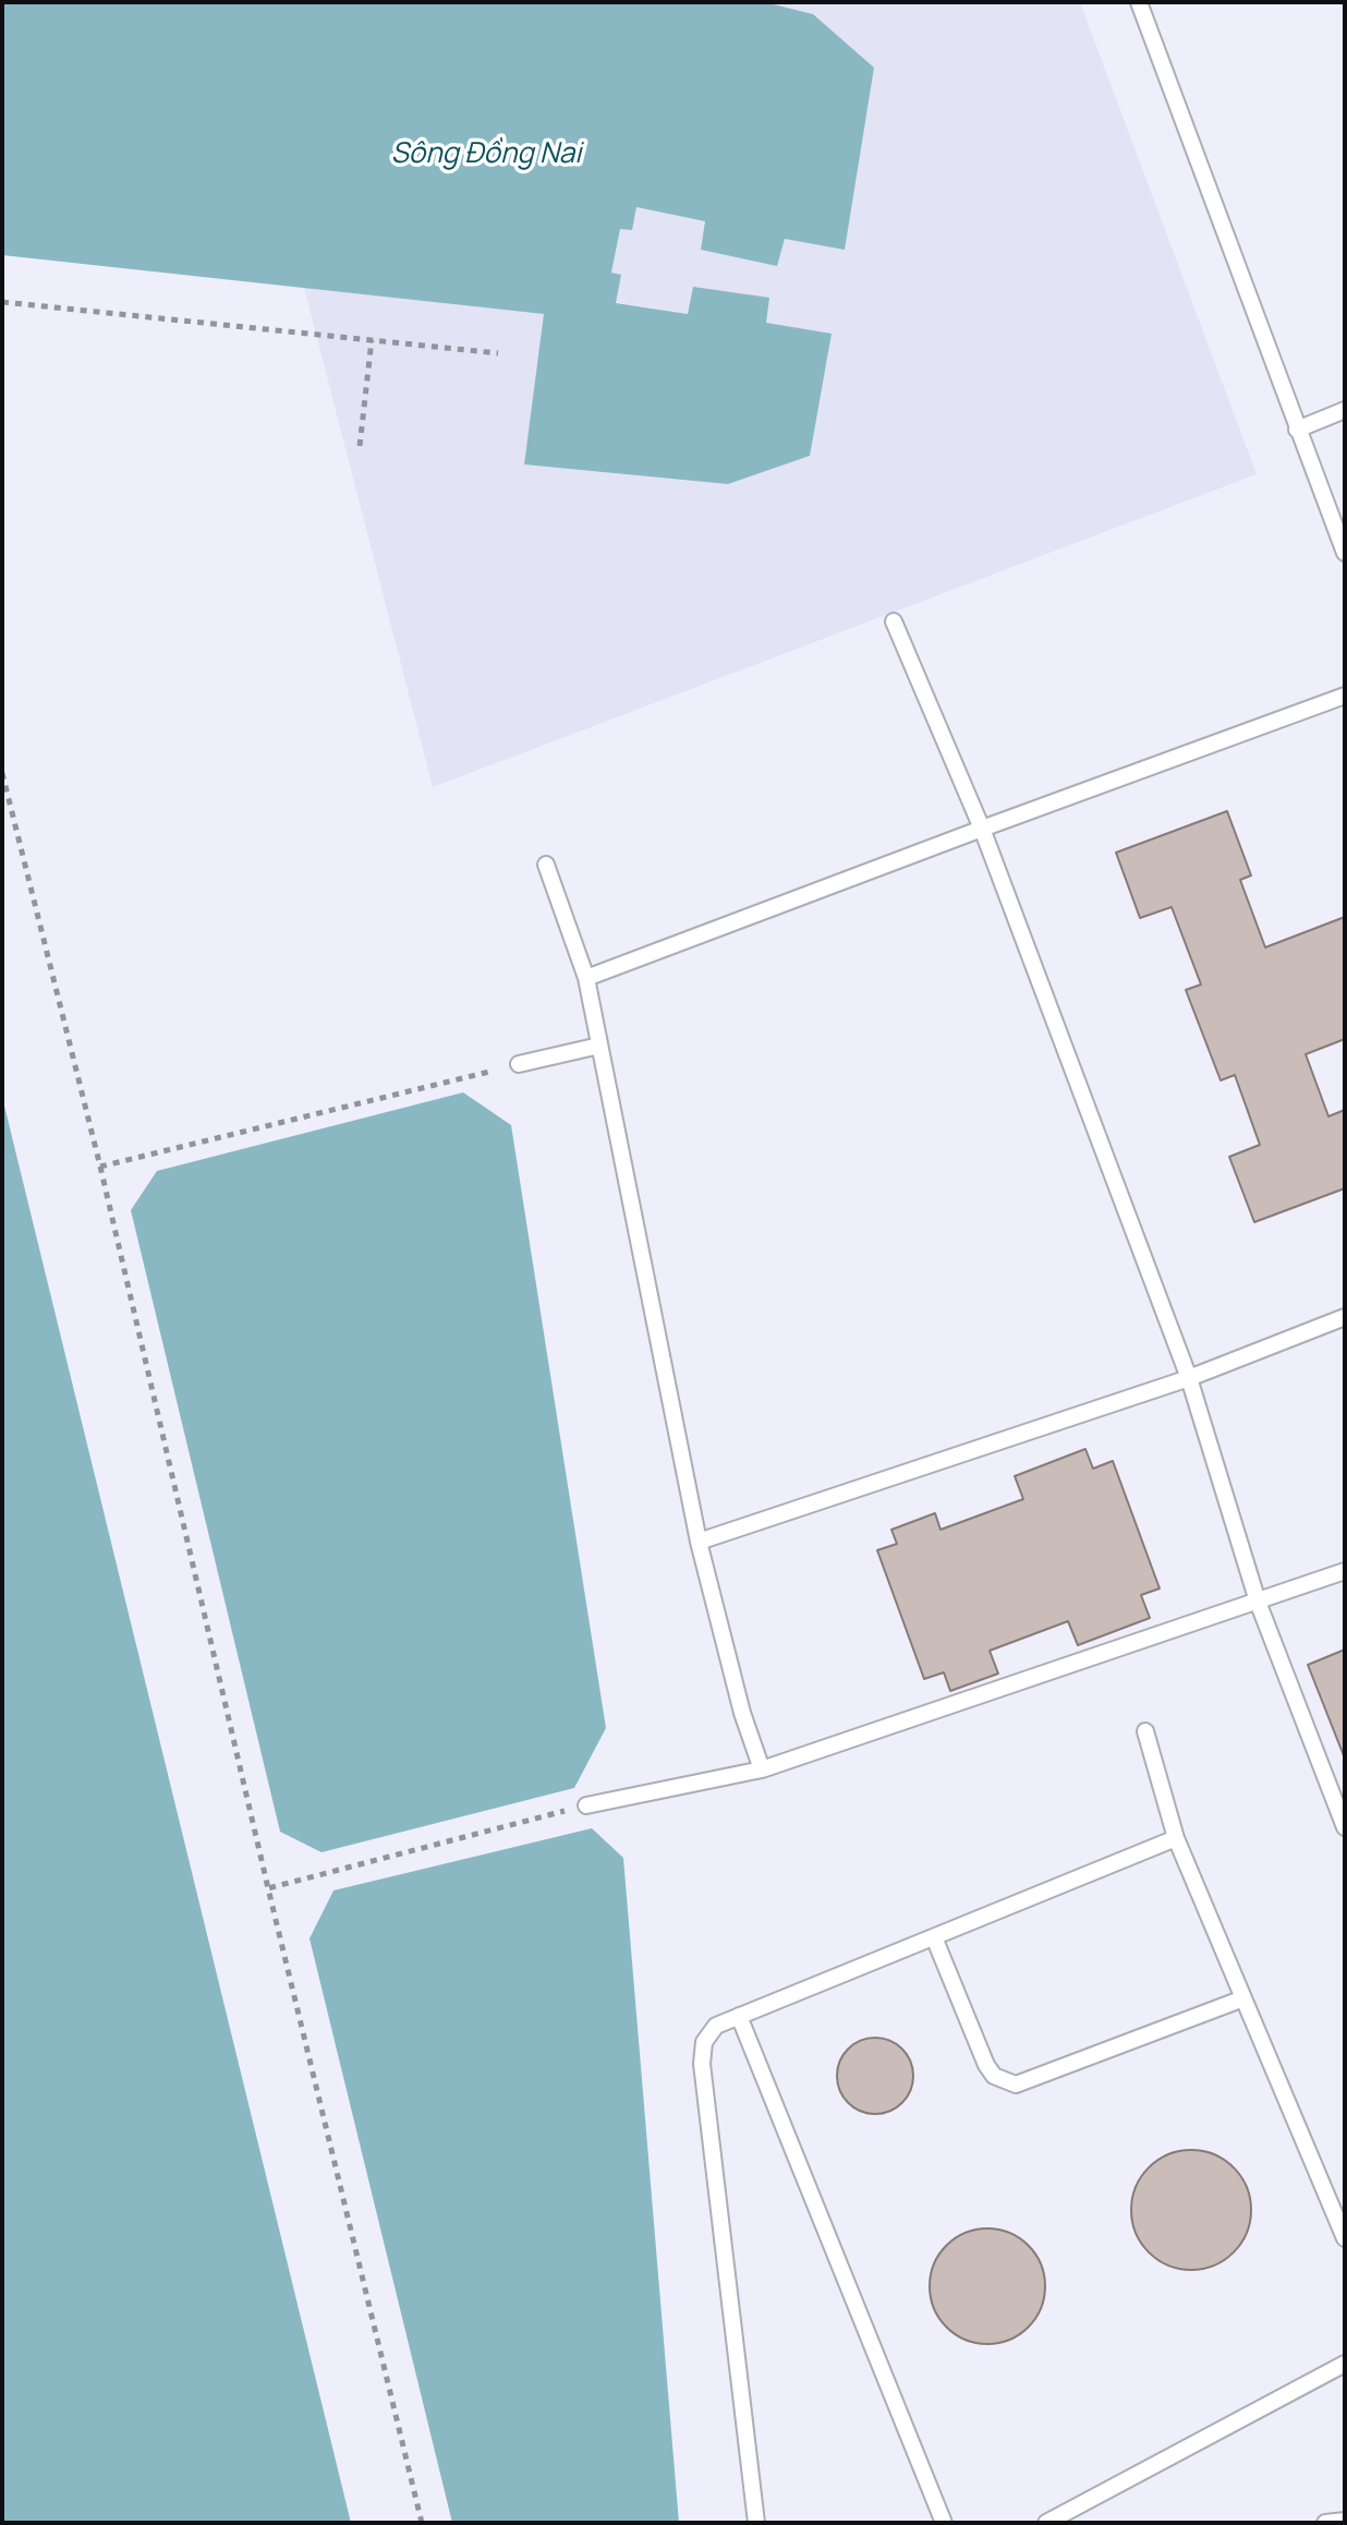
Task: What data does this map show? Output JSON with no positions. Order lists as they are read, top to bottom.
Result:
{
  "water": ["Sông Đồng Nai"]
}
